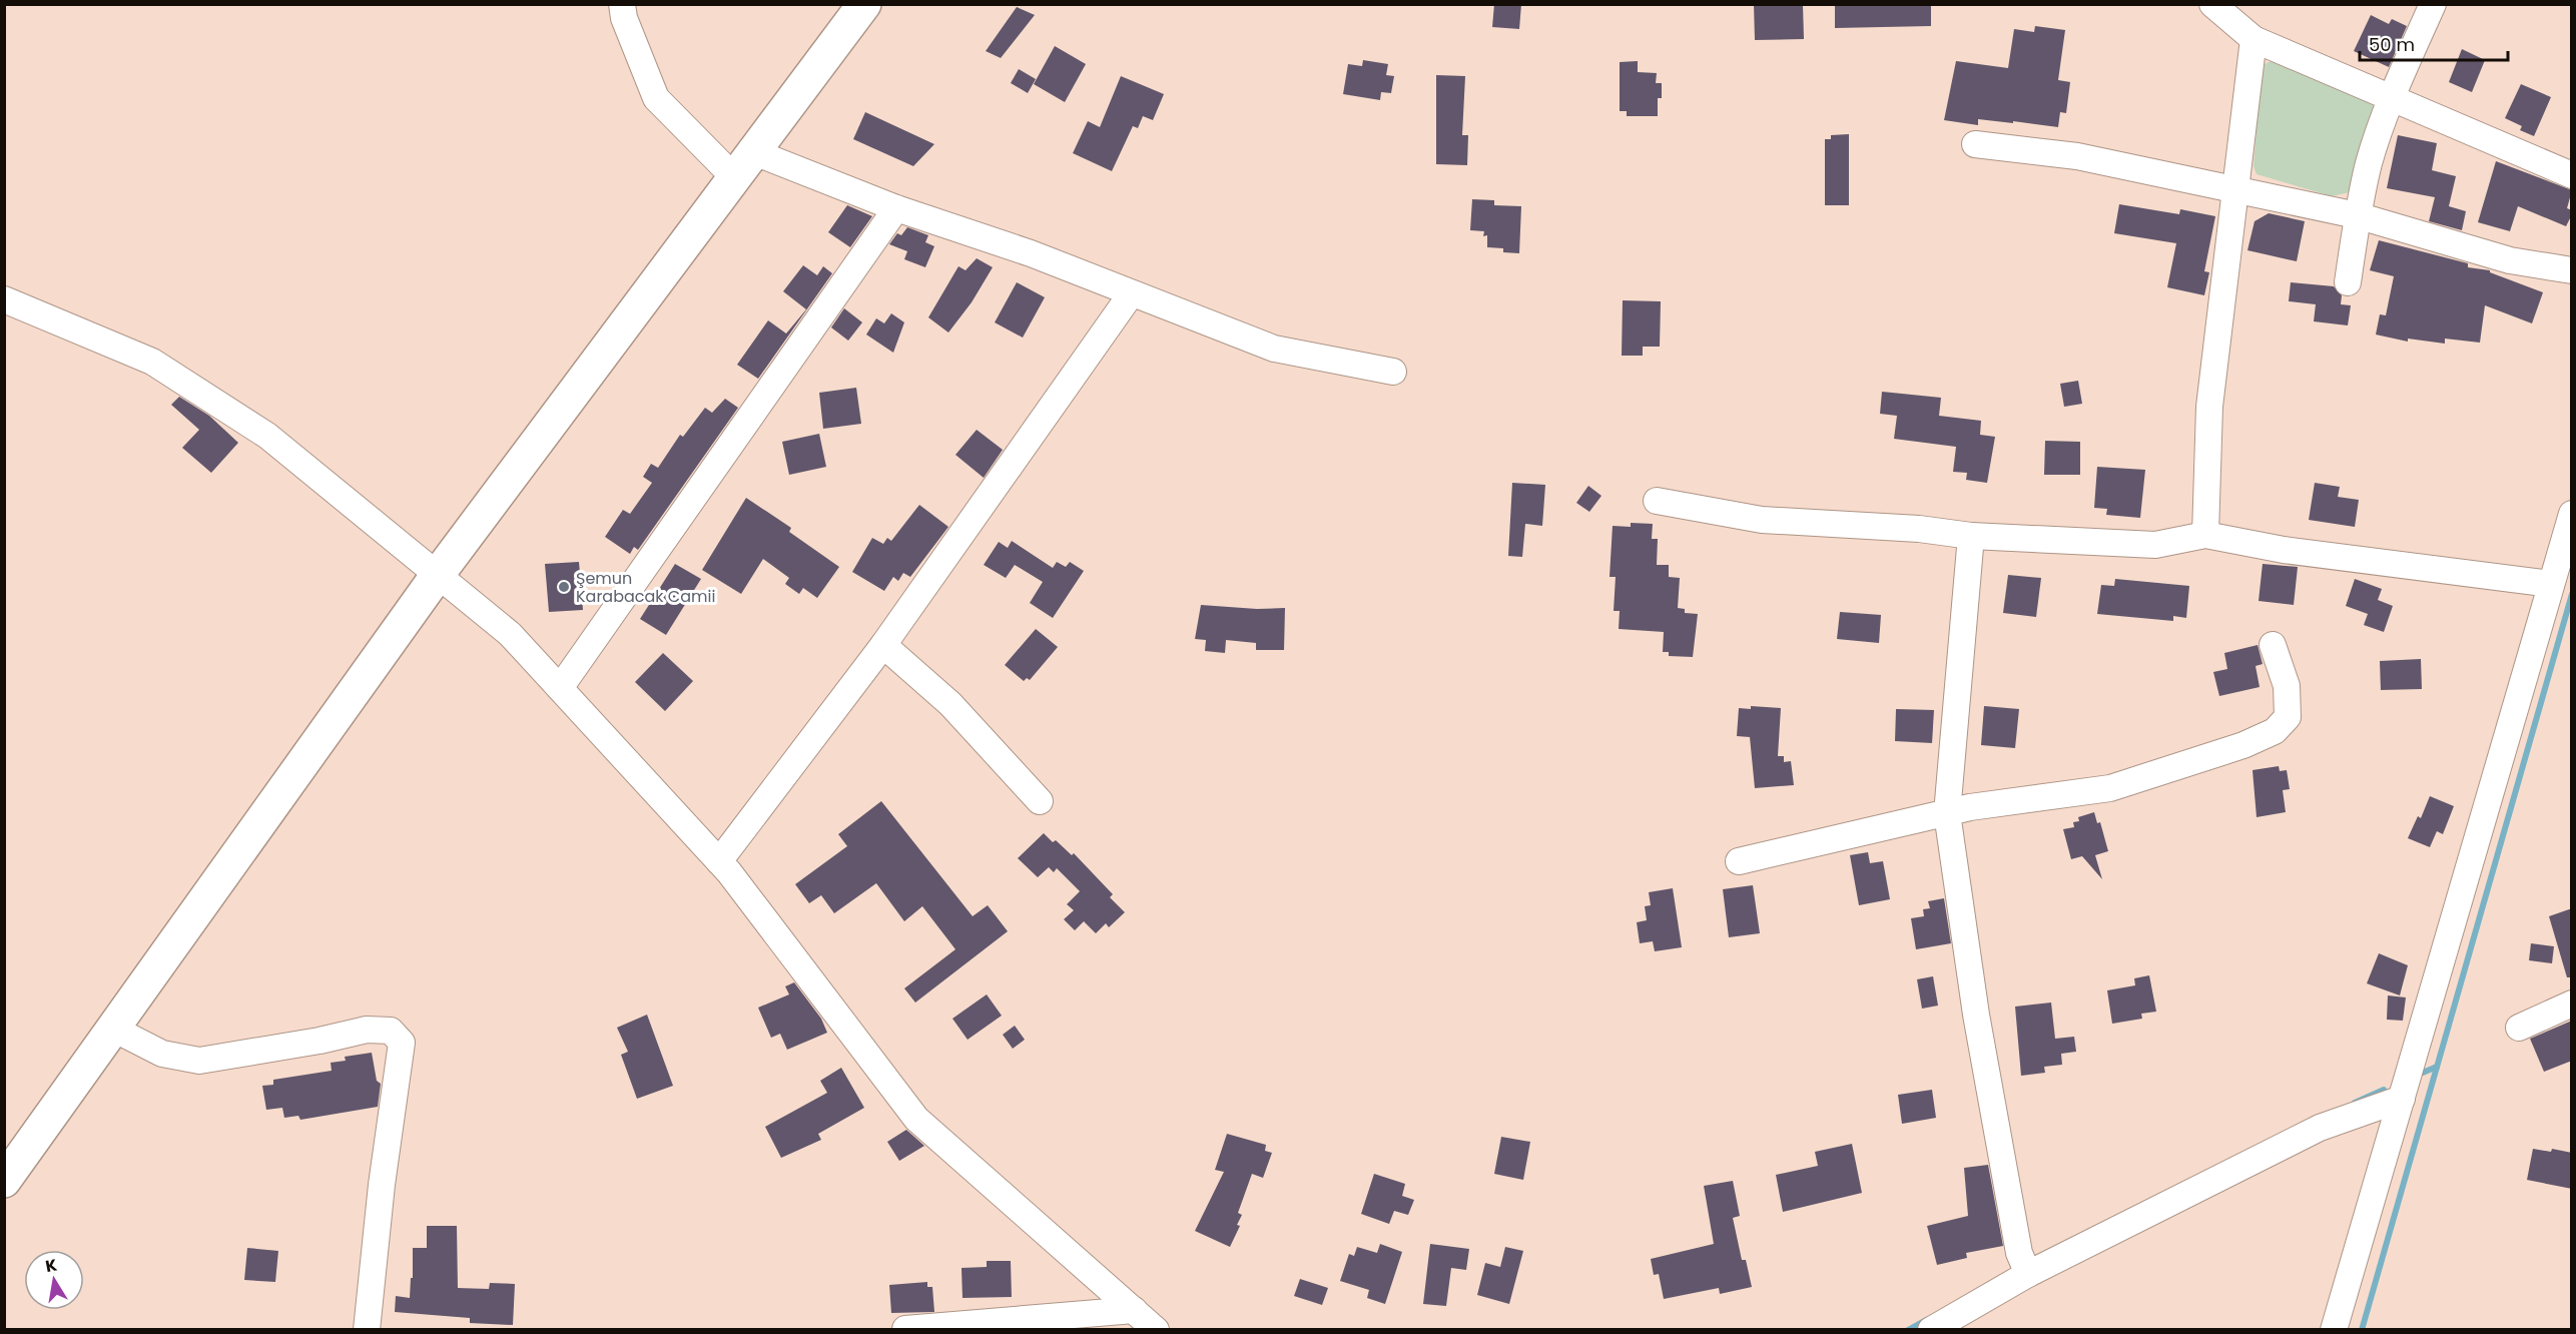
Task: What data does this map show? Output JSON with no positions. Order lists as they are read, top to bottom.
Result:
{
  "places": ["Şemun Karabacak Camii"],
  "scale_bar": "50 m",
  "north": "top"
}
